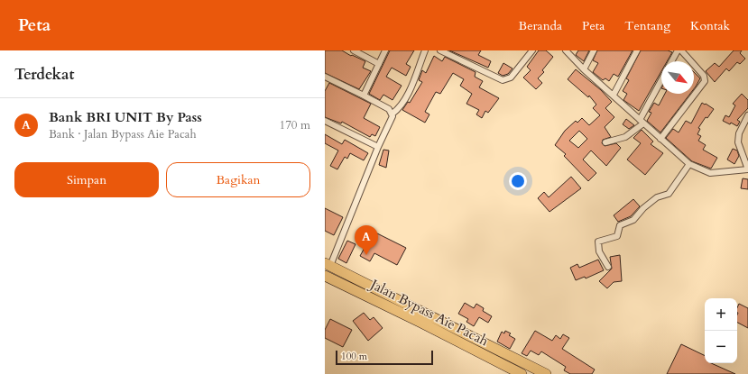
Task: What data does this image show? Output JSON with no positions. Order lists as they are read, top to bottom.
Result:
{
  "streets": {
    "highway": ["Jalan Bypass Aie Pacah"]
  },
  "scale_bar": "100 m",
  "north": "bottom right",
  "page": {
    "header": "Peta",
    "nav": [
      "Beranda",
      "Peta",
      "Tentang",
      "Kontak"
    ],
    "heading": "Terdekat",
    "list": [
      {
        "mark": "A",
        "name": "Bank BRI UNIT By Pass",
        "note": "Bank · Jalan Bypass Aie Pacah",
        "value": "170 m"
      }
    ],
    "buttons": ["Simpan", "Bagikan"],
    "pins": "A",
    "map_buttons": ["+", "−"],
    "scale": "100 m"
  }
}
